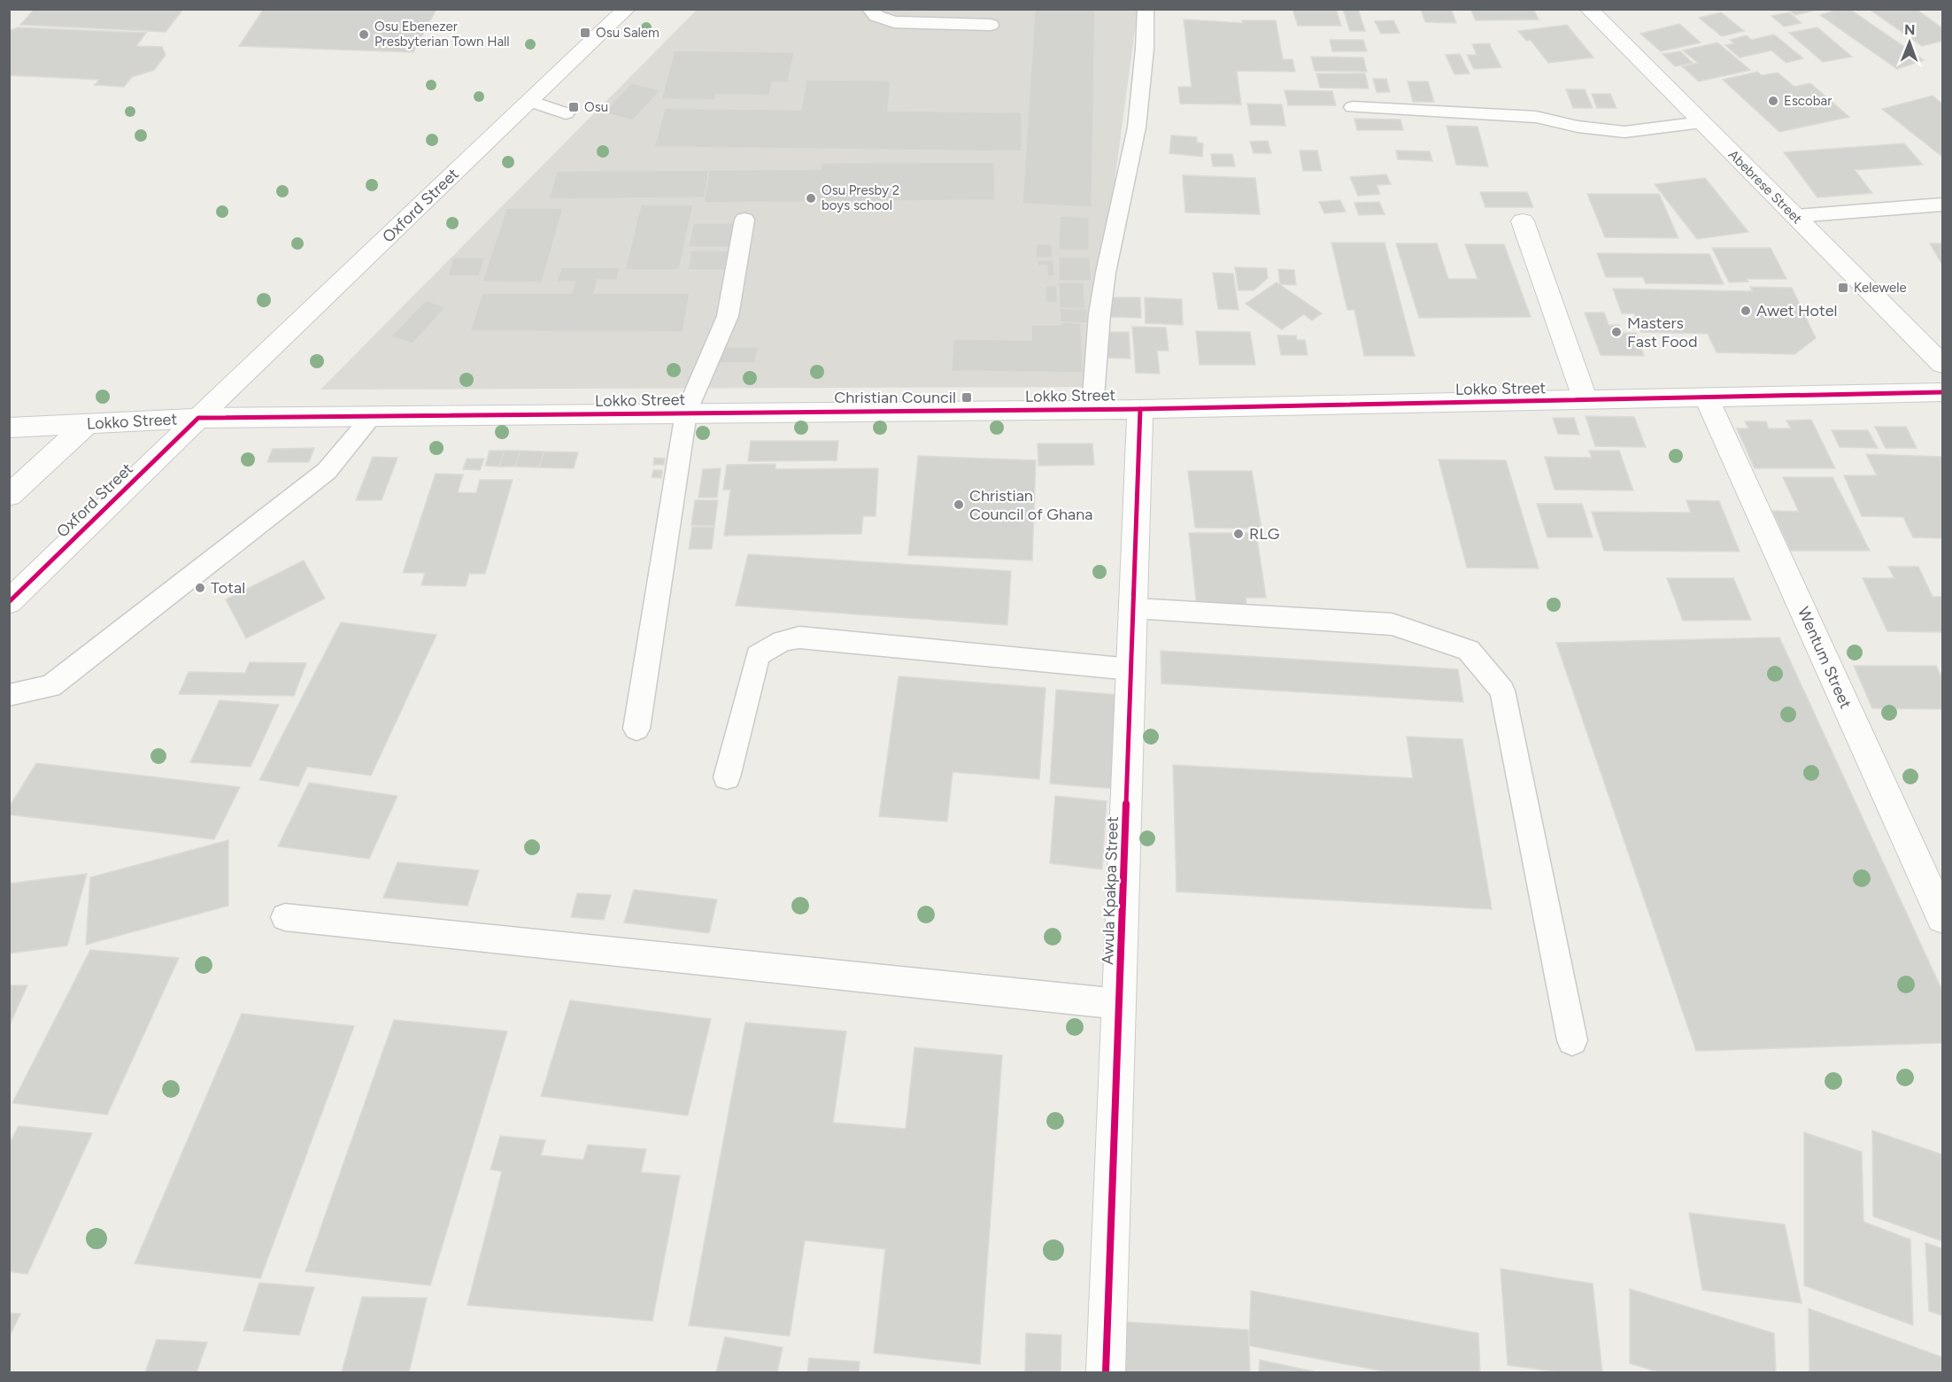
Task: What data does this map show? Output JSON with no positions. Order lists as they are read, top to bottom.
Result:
{
  "streets": {
    "street": [
      "Abebrese Street",
      "Oxford Street",
      "Lokko Street",
      "Wentum Street",
      "Awula Kpakpa Street"
    ]
  },
  "crossings": [
    ["Oxford Street", "Lokko Street"],
    ["Lokko Street", "Wentum Street"],
    ["Lokko Street", "Awula Kpakpa Street"]
  ],
  "places": {
    "transit": [
      "Osu Salem",
      "Osu",
      "Kelewele",
      "Christian Council"
    ],
    "other": [
      "Osu Ebenezer Presbyterian Town Hall",
      "Escobar",
      "Osu Presby 2 boys school",
      "Awet Hotel",
      "Masters Fast Food",
      "Christian Council of Ghana",
      "RLG",
      "Total"
    ]
  },
  "north": "top"
}
